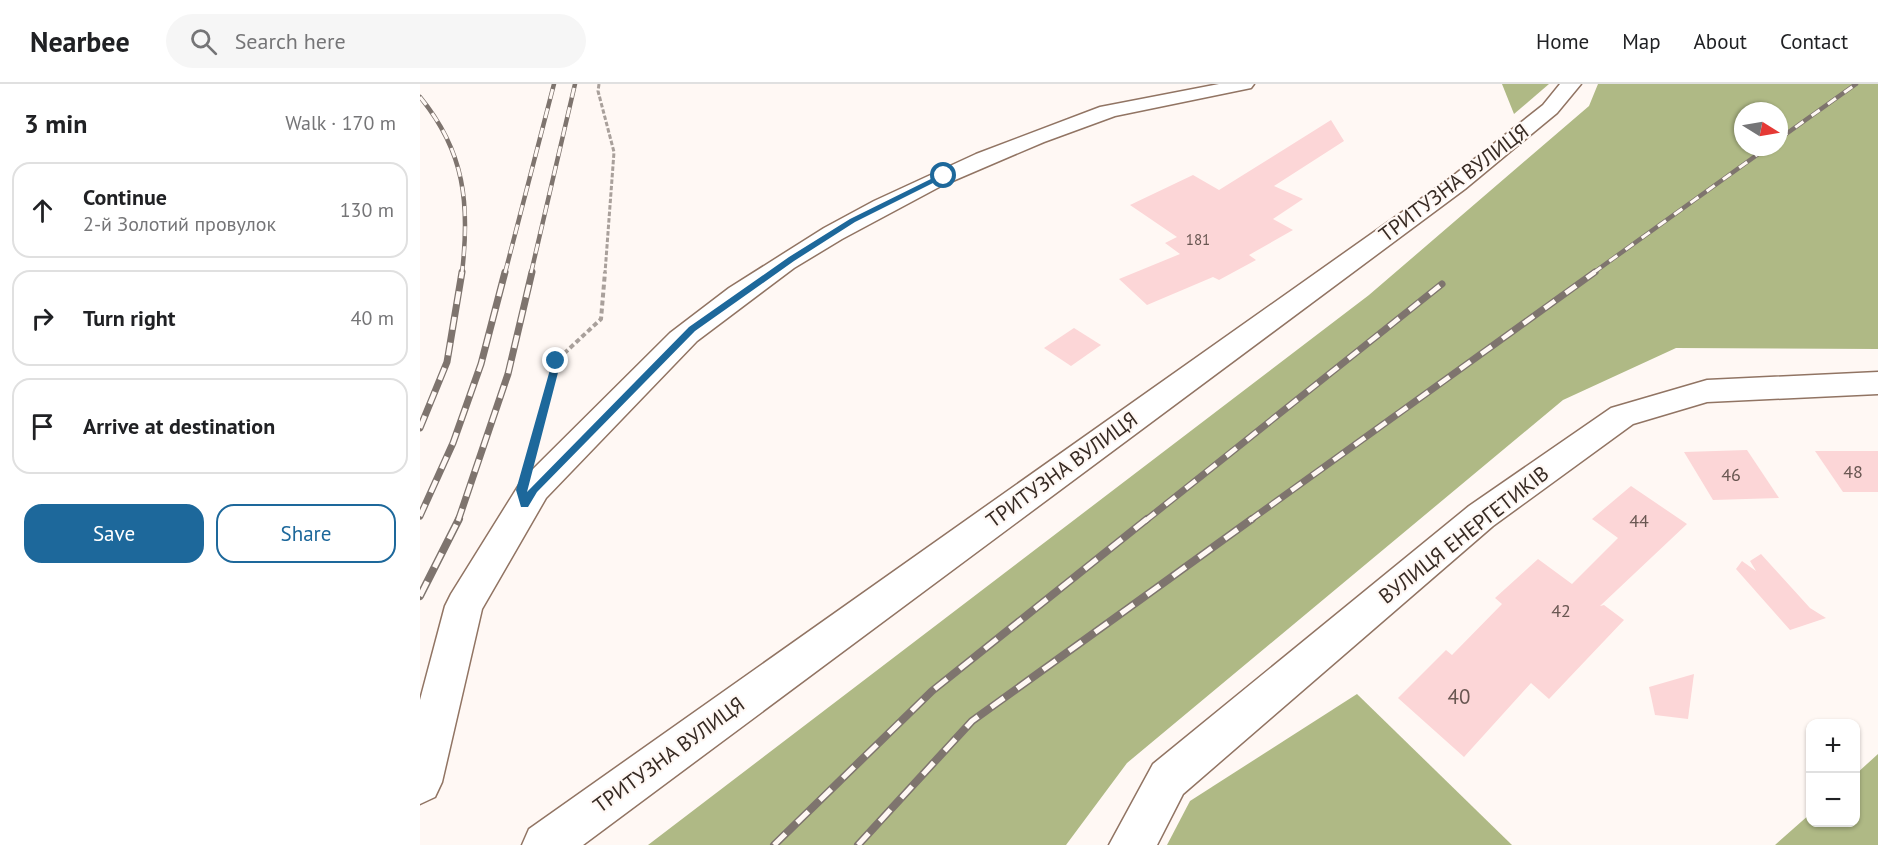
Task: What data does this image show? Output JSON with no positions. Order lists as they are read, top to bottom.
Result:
{
  "streets": {
    "street": ["ТРИТУЗНА ВУЛИЦЯ", "ВУЛИЦЯ ЕНЕРГЕТИКІВ"]
  },
  "house_numbers": [
    "181",
    "48",
    "46",
    "44",
    "42",
    "40"
  ],
  "north": "right",
  "page": {
    "header": "Nearbee",
    "search": "Search here",
    "nav": [
      "Home",
      "Map",
      "About",
      "Contact"
    ],
    "heading": ["3 min", "Walk · 170 m"],
    "list": [
      ["Continue", "2-й Золотий провулок", "130 m"],
      ["Turn right", "40 m"],
      "Arrive at destination"
    ],
    "buttons": ["Save", "Share"],
    "map_buttons": ["+", "−"]
  }
}
